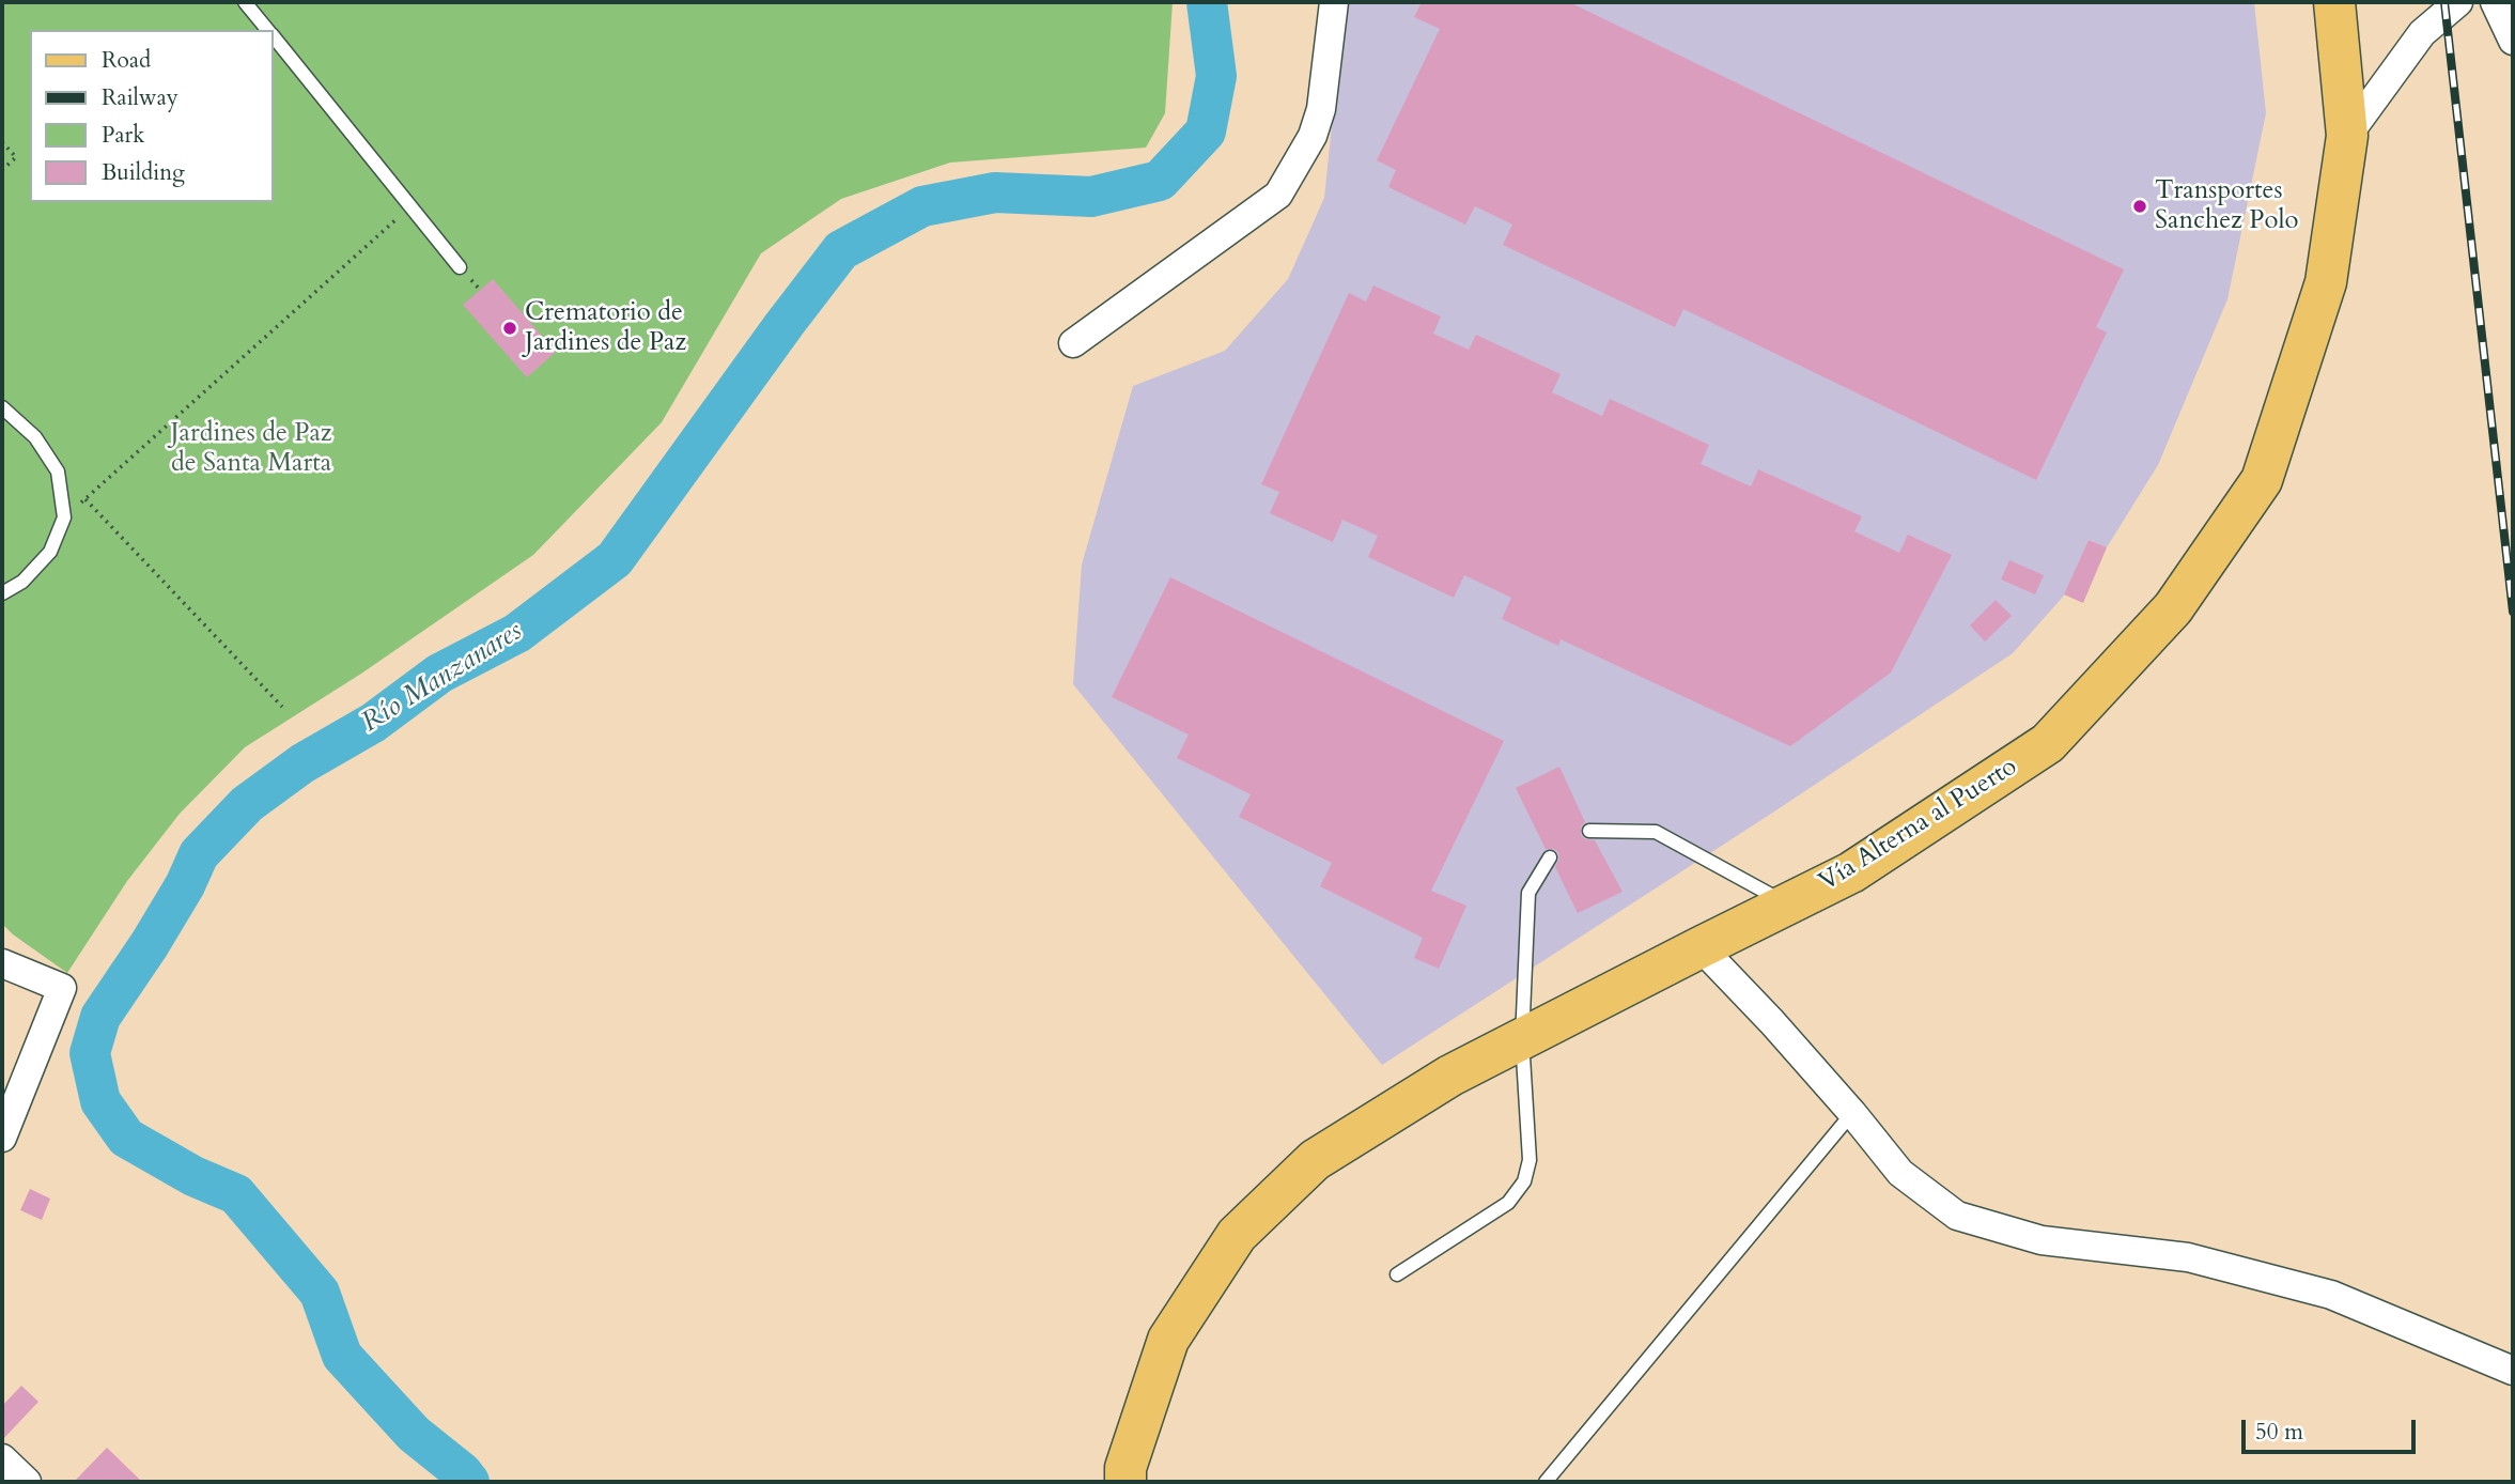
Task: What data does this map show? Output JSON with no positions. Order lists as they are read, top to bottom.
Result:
{
  "streets": {
    "main road": ["Vía Alterna al Puerto"]
  },
  "water": ["Río Manzanares"],
  "parks": ["Jardines de Paz de Santa Marta"],
  "places": ["Transportes Sanchez Polo", "Crematorio de Jardines de Paz"],
  "legend": [
    "Road",
    "Railway",
    "Park",
    "Building"
  ],
  "scale_bar": "50 m"
}
